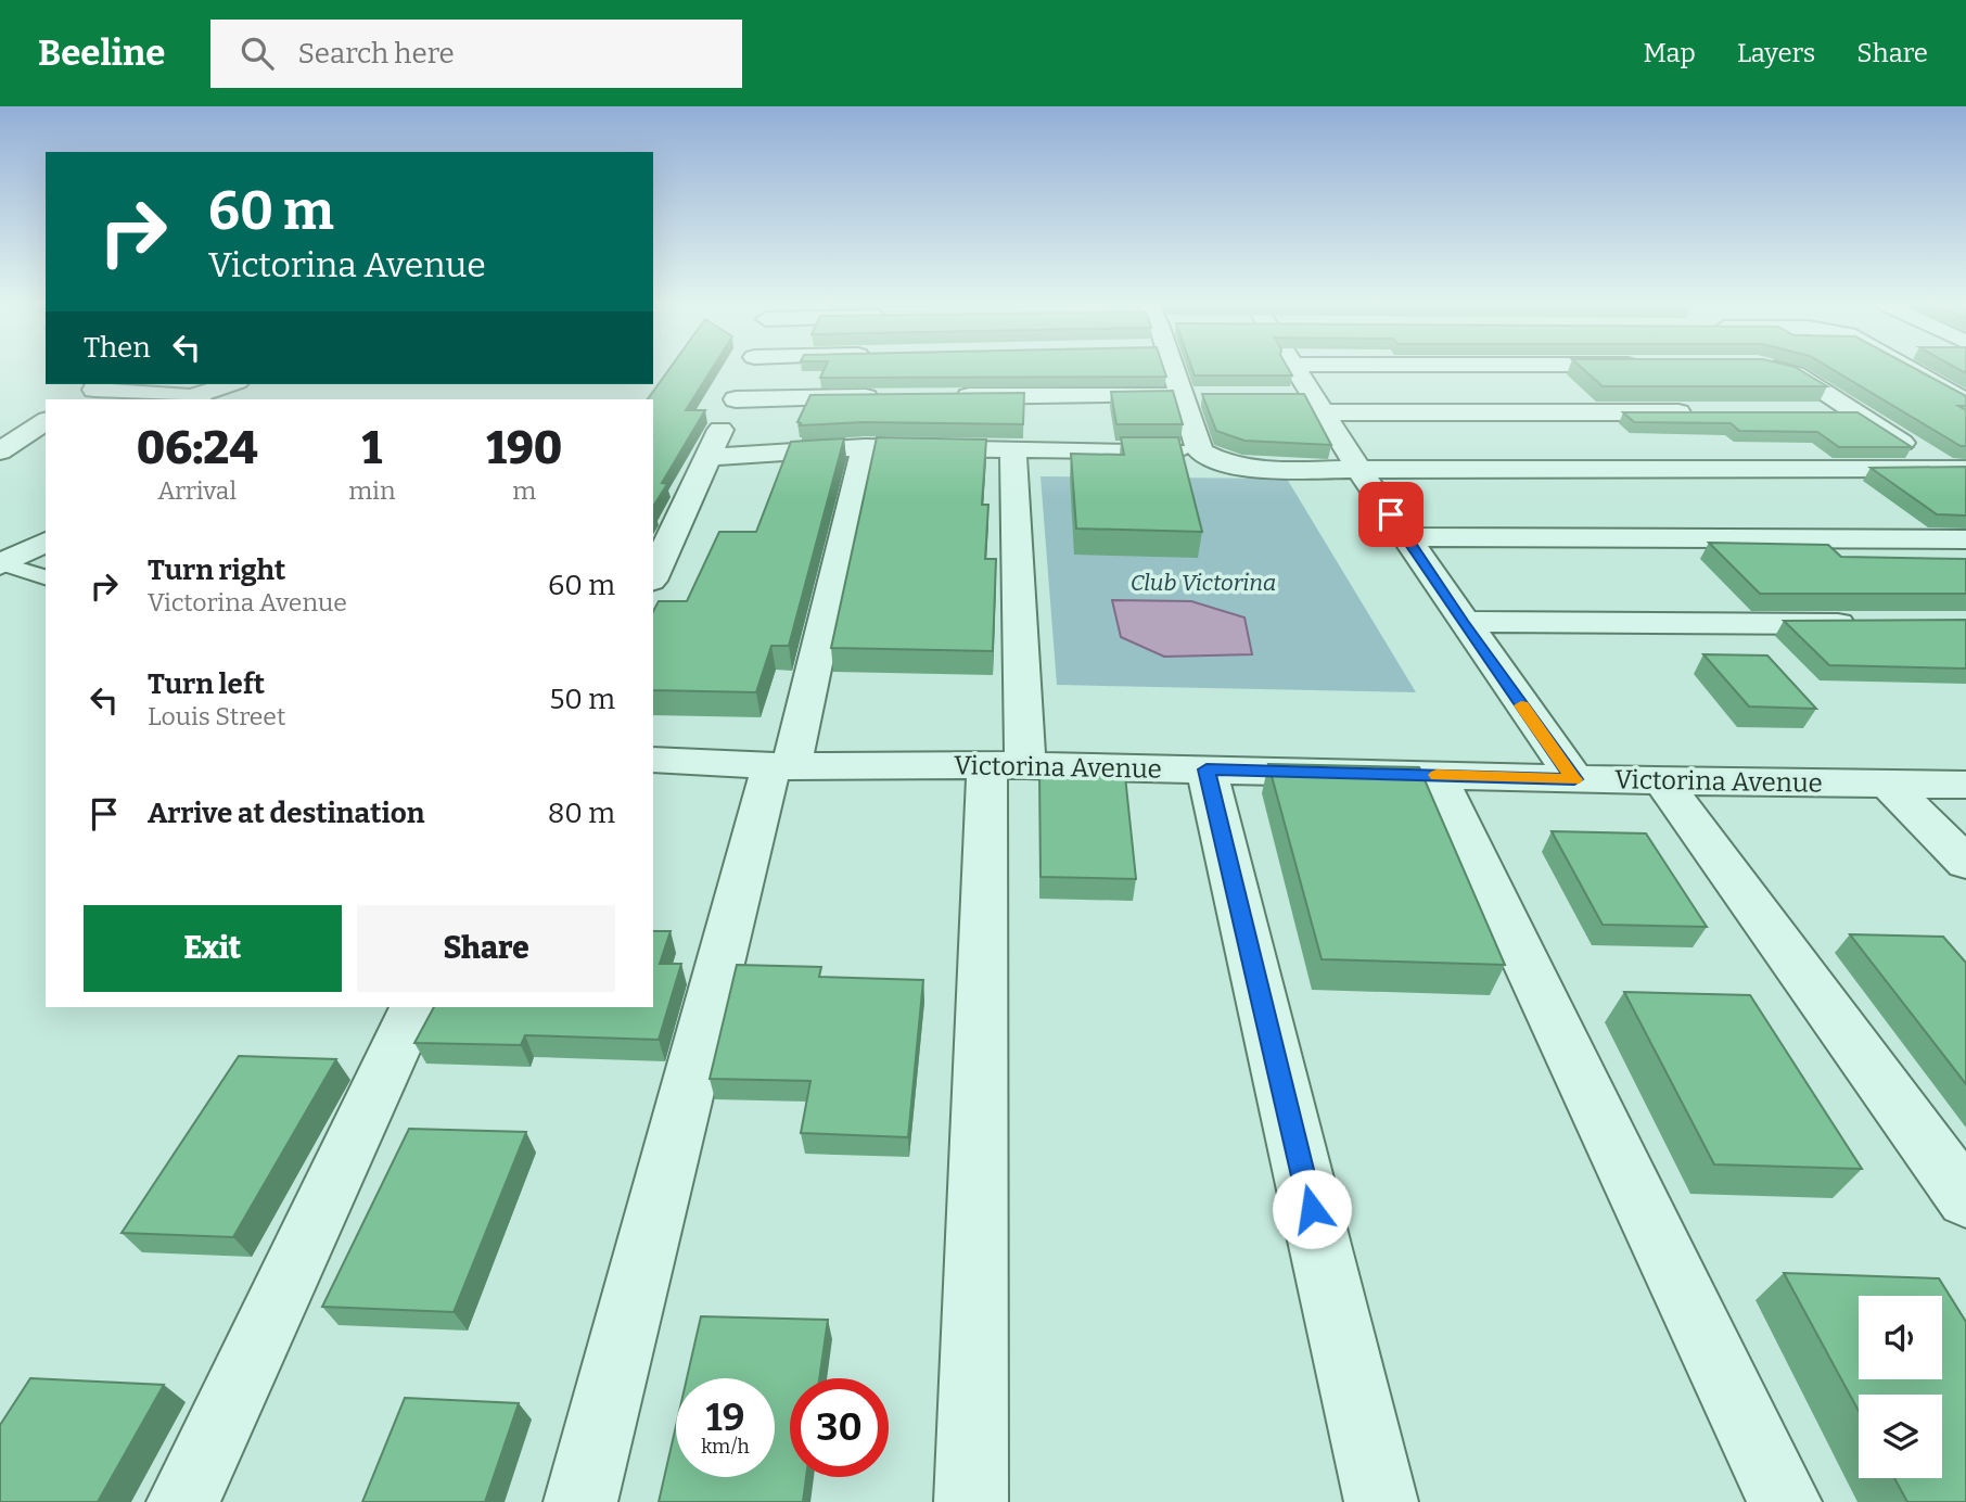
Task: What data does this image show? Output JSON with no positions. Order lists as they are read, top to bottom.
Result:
{
  "streets": {
    "street": ["Victorina Avenue"]
  },
  "parks": ["Club Victorina"],
  "page": {
    "header": "Beeline",
    "search": "Search here",
    "nav": ["Map", "Layers", "Share"],
    "turn": ["60 m", "Victorina Avenue"],
    "then": "Then",
    "eta": [
      "06:24",
      "Arrival",
      "1",
      "min",
      "190",
      "m"
    ],
    "list": [
      {
        "name": "Turn right",
        "note": "Victorina Avenue",
        "value": "60 m"
      },
      {
        "name": "Turn left",
        "note": "Louis Street",
        "value": "50 m"
      },
      {
        "name": "Arrive at destination",
        "value": "80 m"
      }
    ],
    "buttons": ["Exit", "Share"],
    "speed": "19 km/h",
    "limit": "30"
  }
}
